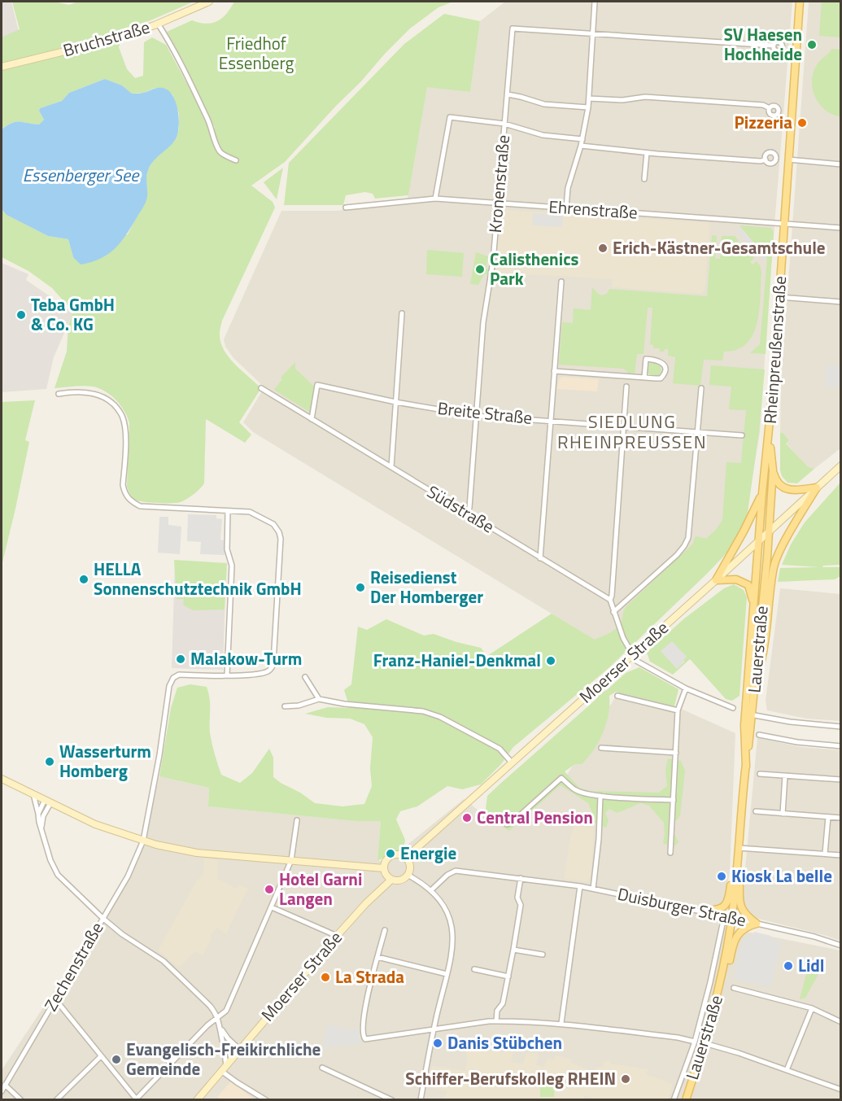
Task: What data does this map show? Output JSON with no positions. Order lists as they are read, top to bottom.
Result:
{
  "streets": {
    "main road": [
      "Bruchstraße",
      "Rheinpreußenstraße",
      "Lauerstraße",
      "Moerser Straße"
    ],
    "street": [
      "Kronenstraße",
      "Ehrenstraße",
      "Breite Straße",
      "Südstraße",
      "Duisburger Straße",
      "Zechenstraße"
    ]
  },
  "crossings": [
    ["Kronenstraße", "Ehrenstraße"],
    ["Kronenstraße", "Breite Straße"],
    ["Kronenstraße", "Südstraße"],
    ["Ehrenstraße", "Rheinpreußenstraße"],
    ["Rheinpreußenstraße", "Lauerstraße"],
    ["Rheinpreußenstraße", "Moerser Straße"],
    ["Breite Straße", "Südstraße"],
    ["Lauerstraße", "Moerser Straße"],
    ["Lauerstraße", "Duisburger Straße"]
  ],
  "districts": ["SIEDLUNG RHEINPREUSSEN"],
  "water": ["Essenberger See"],
  "parks": ["Friedhof Essenberg"],
  "places": [
    "SV Haesen Hochheide",
    "Pizzeria",
    "Erich-Kästner-Gesamtschule",
    "Calisthenics Park",
    "Teba GmbH & Co. KG",
    "HELLA Sonnenschutztechnik GmbH",
    "Reisedienst Der Homberger",
    "Malakow-Turm",
    "Franz-Haniel-Denkmal",
    "Wasserturm Homberg",
    "Central Pension",
    "Energie",
    "Kiosk La belle",
    "Hotel Garni Langen",
    "Lidl",
    "La Strada",
    "Danis Stübchen",
    "Evangelisch-Freikirchliche Gemeinde",
    "Schiffer-Berufskolleg RHEIN"
  ]
}
